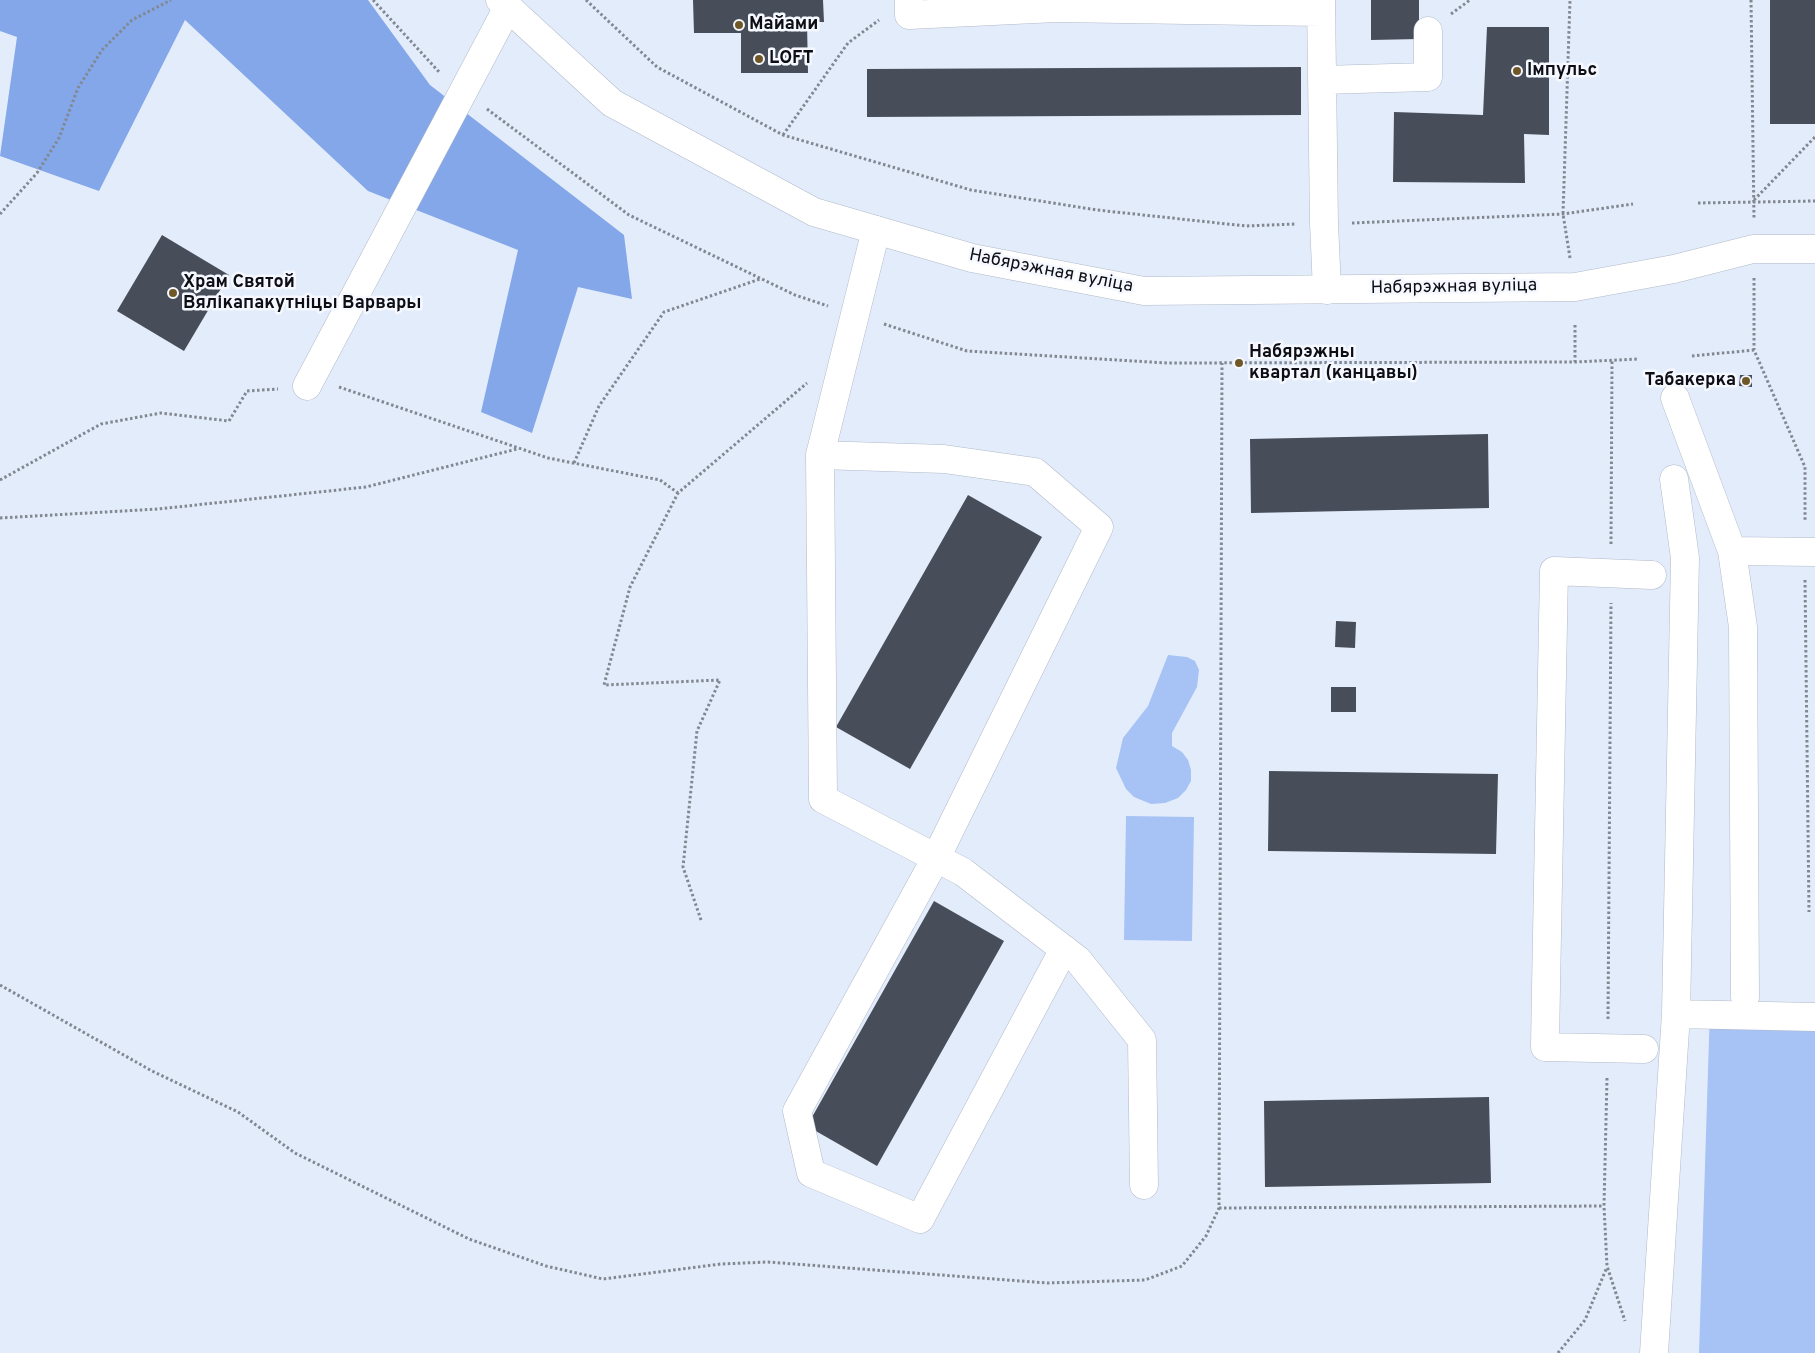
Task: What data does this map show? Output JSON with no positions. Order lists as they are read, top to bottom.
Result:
{
  "streets": {
    "main road": ["Набярэжная вуліца"]
  },
  "places": [
    "Майами",
    "LOFT",
    "Імпульс",
    "Храм Святой Вялікапакутніцы Варвары",
    "Набярэжны квартал (канцавы)",
    "Табакерка"
  ]
}
